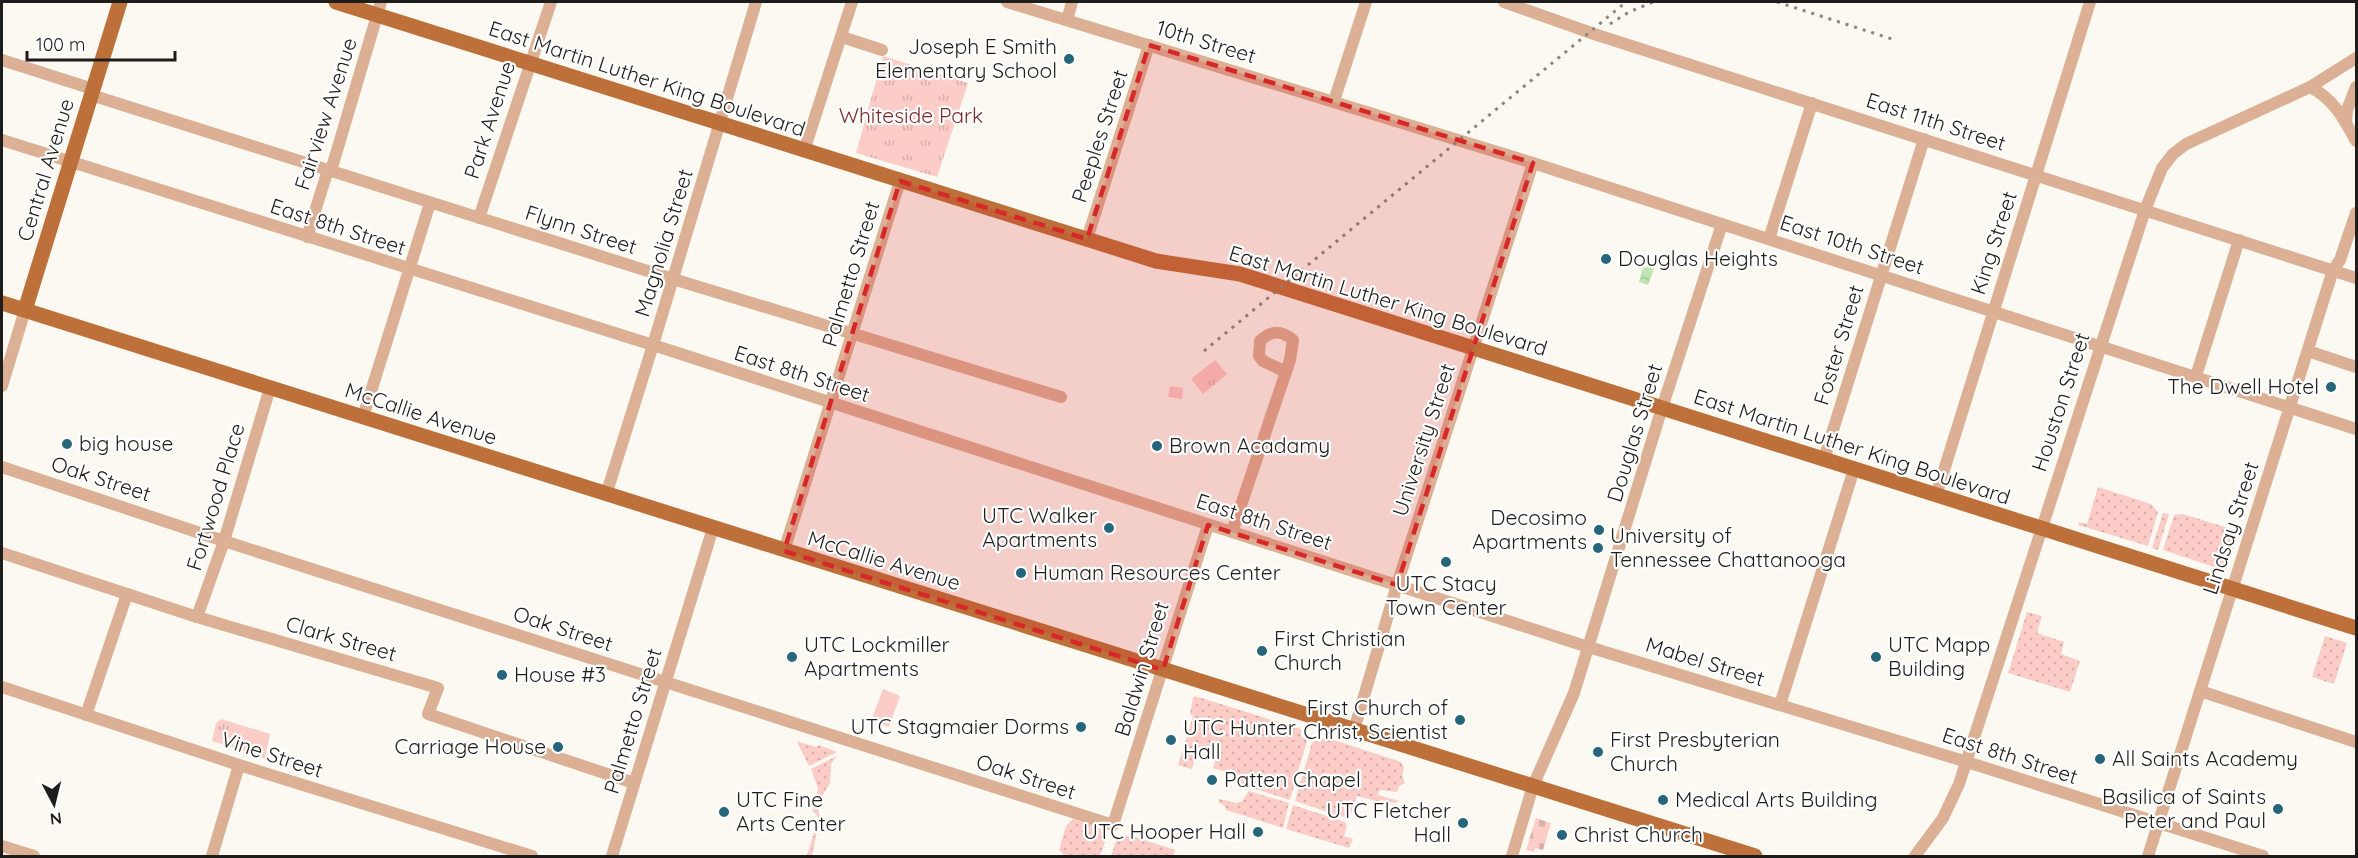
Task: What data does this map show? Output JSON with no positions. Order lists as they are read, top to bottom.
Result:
{
  "streets": {
    "main road": ["East Martin Luther King Boulevard", "Central Avenue", "McCallie Avenue"],
    "street": [
      "10th Street",
      "Fairview Avenue",
      "Park Avenue",
      "East 11th Street",
      "Peeples Street",
      "East 8th Street",
      "Flynn Street",
      "Magnolia Street",
      "King Street",
      "East 10th Street",
      "Palmetto Street",
      "Foster Street",
      "Houston Street",
      "Douglas Street",
      "University Street",
      "Oak Street",
      "Fortwood Place",
      "Lindsay Street",
      "Clark Street",
      "Mabel Street",
      "Baldwin Street",
      "Vine Street"
    ]
  },
  "crossings": [
    ["10th Street", "Peeples Street"],
    ["10th Street", "East 10th Street"],
    ["East Martin Luther King Boulevard", "Fairview Avenue"],
    ["East Martin Luther King Boulevard", "Park Avenue"],
    ["East Martin Luther King Boulevard", "Peeples Street"],
    ["East Martin Luther King Boulevard", "Magnolia Street"],
    ["East Martin Luther King Boulevard", "King Street"],
    ["East Martin Luther King Boulevard", "Palmetto Street"],
    ["East Martin Luther King Boulevard", "Foster Street"],
    ["East Martin Luther King Boulevard", "Houston Street"],
    ["East Martin Luther King Boulevard", "Douglas Street"],
    ["East Martin Luther King Boulevard", "University Street"],
    ["East Martin Luther King Boulevard", "Lindsay Street"],
    ["East Martin Luther King Boulevard", "Mabel Street"],
    ["Fairview Avenue", "East 8th Street"],
    ["Fairview Avenue", "Flynn Street"],
    ["Park Avenue", "Flynn Street"],
    ["East 11th Street", "King Street"],
    ["East 11th Street", "Foster Street"],
    ["East 11th Street", "Houston Street"],
    ["East 11th Street", "Lindsay Street"],
    ["Central Avenue", "East 8th Street"],
    ["Central Avenue", "Flynn Street"],
    ["Central Avenue", "McCallie Avenue"],
    ["East 8th Street", "Magnolia Street"],
    ["East 8th Street", "Palmetto Street"],
    ["East 8th Street", "Houston Street"],
    ["East 8th Street", "Douglas Street"],
    ["East 8th Street", "University Street"],
    ["East 8th Street", "Lindsay Street"],
    ["East 8th Street", "Mabel Street"],
    ["East 8th Street", "Baldwin Street"],
    ["Flynn Street", "Magnolia Street"],
    ["Flynn Street", "Palmetto Street"],
    ["Magnolia Street", "McCallie Avenue"],
    ["King Street", "East 10th Street"],
    ["East 10th Street", "Foster Street"],
    ["East 10th Street", "Houston Street"],
    ["East 10th Street", "Douglas Street"],
    ["East 10th Street", "University Street"],
    ["East 10th Street", "Lindsay Street"],
    ["Palmetto Street", "McCallie Avenue"],
    ["Palmetto Street", "Oak Street"],
    ["Palmetto Street", "Clark Street"],
    ["McCallie Avenue", "Douglas Street"],
    ["McCallie Avenue", "University Street"],
    ["McCallie Avenue", "Fortwood Place"],
    ["McCallie Avenue", "Baldwin Street"],
    ["Douglas Street", "Mabel Street"],
    ["Oak Street", "Fortwood Place"],
    ["Oak Street", "Baldwin Street"],
    ["Fortwood Place", "Clark Street"]
  ],
  "parks": ["Whiteside Park"],
  "places": [
    "Joseph E Smith Elementary School",
    "Douglas Heights",
    "The Dwell Hotel",
    "big house",
    "Brown Acadamy",
    "UTC Walker Apartments",
    "Decosimo Apartments",
    "University of Tennessee Chattanooga",
    "UTC Stacy Town Center",
    "Human Resources Center",
    "First Christian Church",
    "UTC Lockmiller Apartments",
    "UTC Mapp Building",
    "House #3",
    "First Church of Christ, Scientist",
    "UTC Stagmaier Dorms",
    "UTC Hunter Hall",
    "Carriage House",
    "First Presbyterian Church",
    "All Saints Academy",
    "Patten Chapel",
    "Medical Arts Building",
    "Basilica of Saints Peter and Paul",
    "UTC Fine Arts Center",
    "UTC Fletcher Hall",
    "UTC Hooper Hall",
    "Christ Church"
  ],
  "scale_bar": "100 m",
  "north": "bottom"
}
